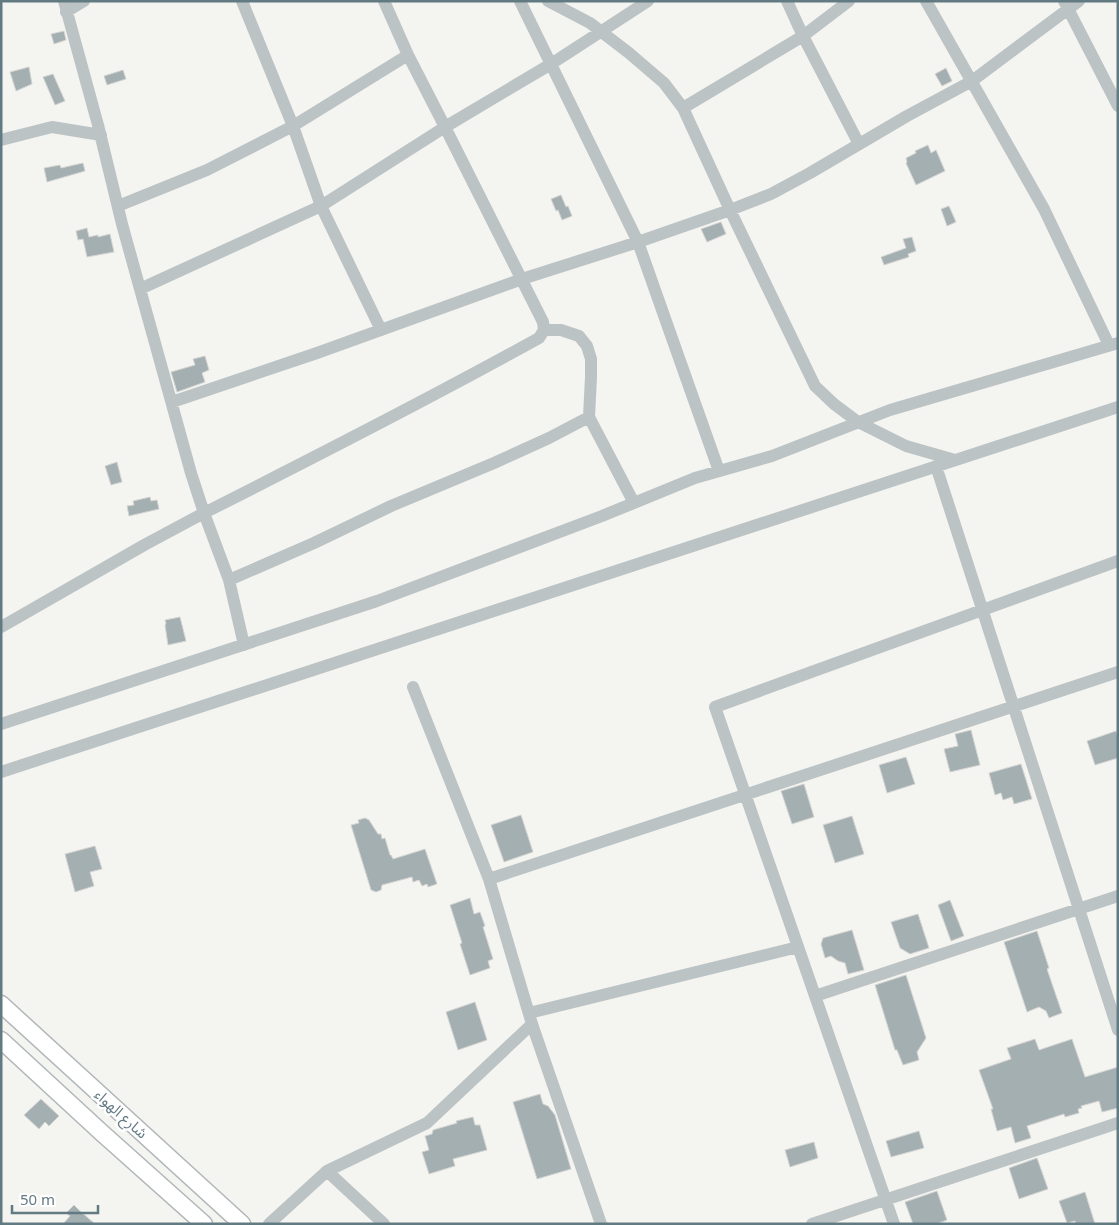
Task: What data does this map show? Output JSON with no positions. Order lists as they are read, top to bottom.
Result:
{
  "streets": {
    "main road": ["شارع الهواء"]
  },
  "scale_bar": "50 m"
}
